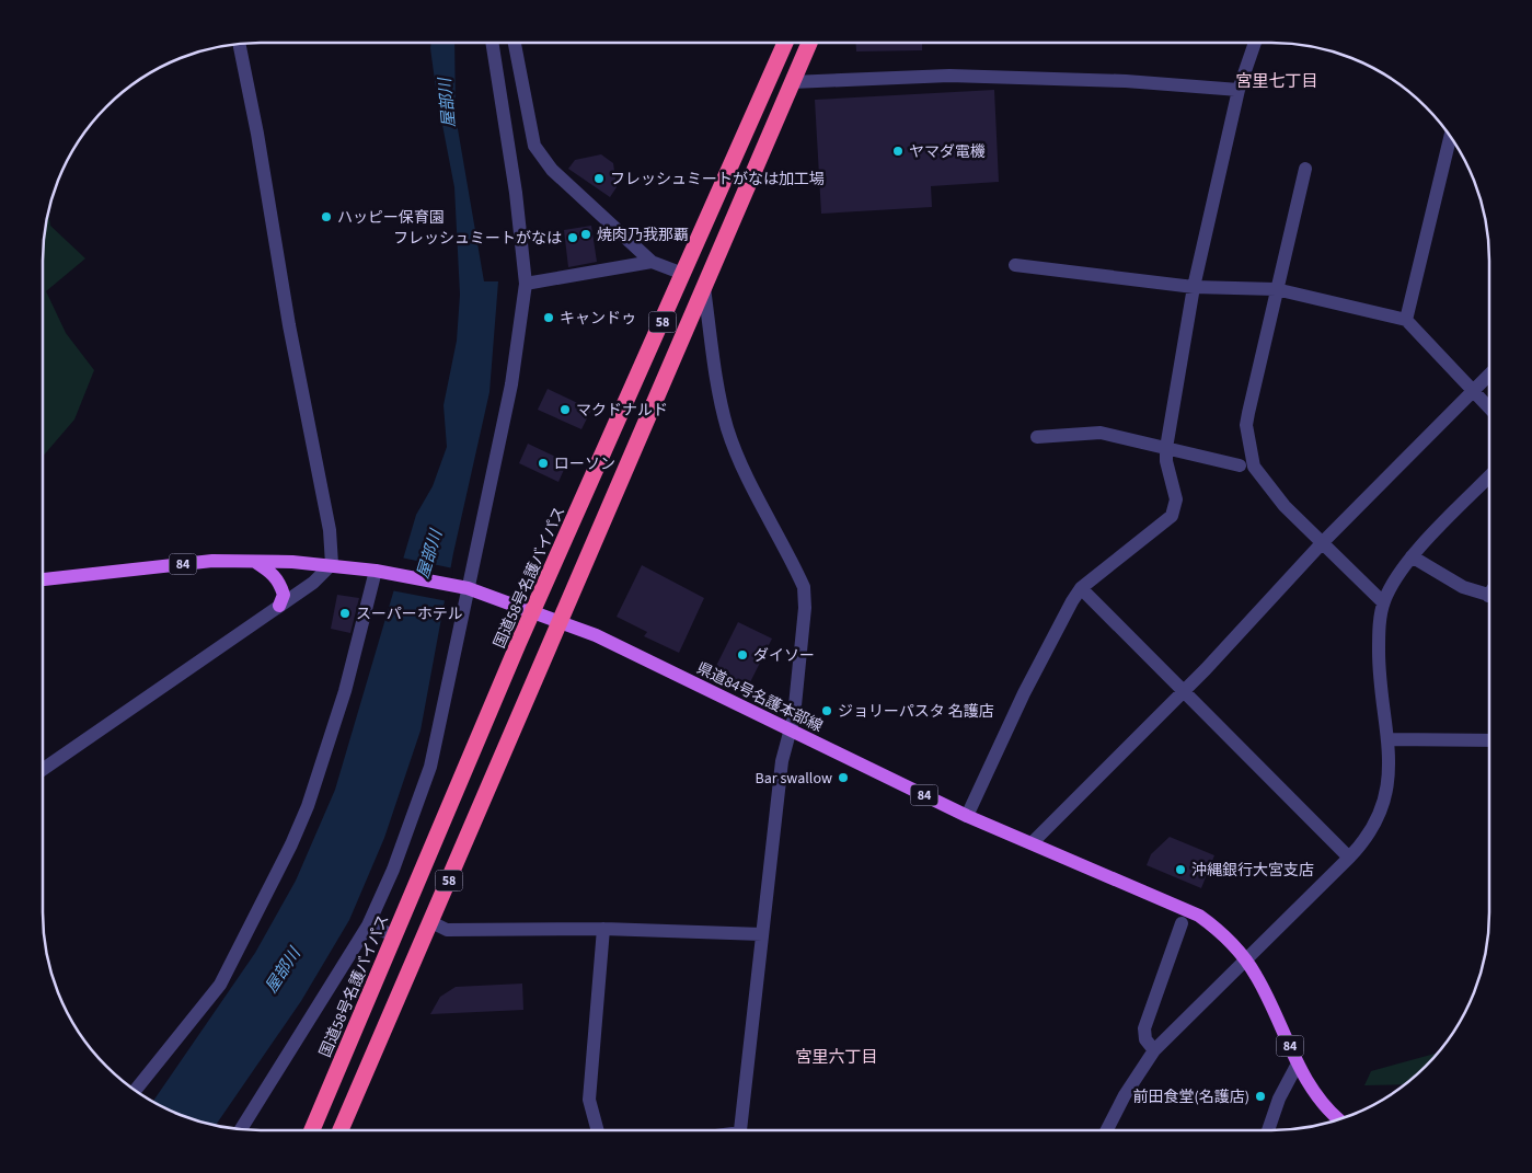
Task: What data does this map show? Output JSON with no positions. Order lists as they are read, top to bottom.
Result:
{
  "streets": {
    "highway": ["58", "国道58号名護バイパス"],
    "main road": ["84", "県道84号名護本部線"]
  },
  "crossings": [
    ["58", "県道84号名護本部線"],
    ["国道58号名護バイパス", "県道84号名護本部線"]
  ],
  "districts": ["宮里七丁目", "宮里六丁目"],
  "water": ["屋部川"],
  "places": [
    "ヤマダ電機",
    "フレッシュミートがなは加工場",
    "ハッピー保育園",
    "焼肉乃我那覇",
    "フレッシュミートがなは",
    "キャンドゥ",
    "マクドナルド",
    "ローソン",
    "スーパーホテル",
    "ダイソー",
    "ジョリーパスタ 名護店",
    "Bar swallow",
    "沖縄銀行大宮支店",
    "前田食堂(名護店)"
  ]
}
